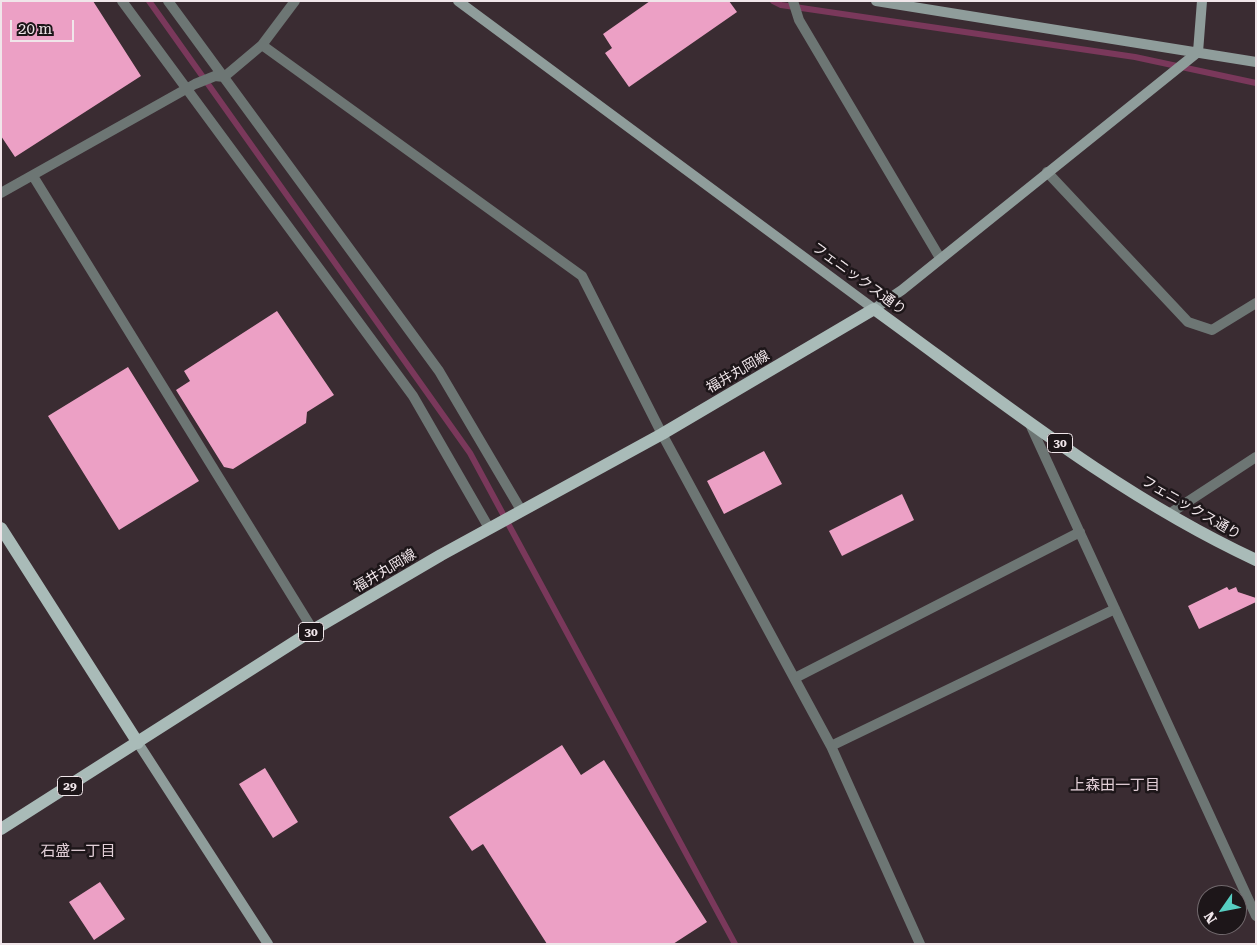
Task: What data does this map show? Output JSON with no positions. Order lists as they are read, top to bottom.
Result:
{
  "streets": {
    "main road": [
      "フェニックス通り",
      "福井丸岡線",
      "30",
      "29"
    ]
  },
  "crossings": [
    ["フェニックス通り", "福井丸岡線"],
    ["福井丸岡線", "29"]
  ],
  "districts": ["上森田一丁目", "石盛一丁目"],
  "scale_bar": "20 m",
  "north": "bottom left"
}
